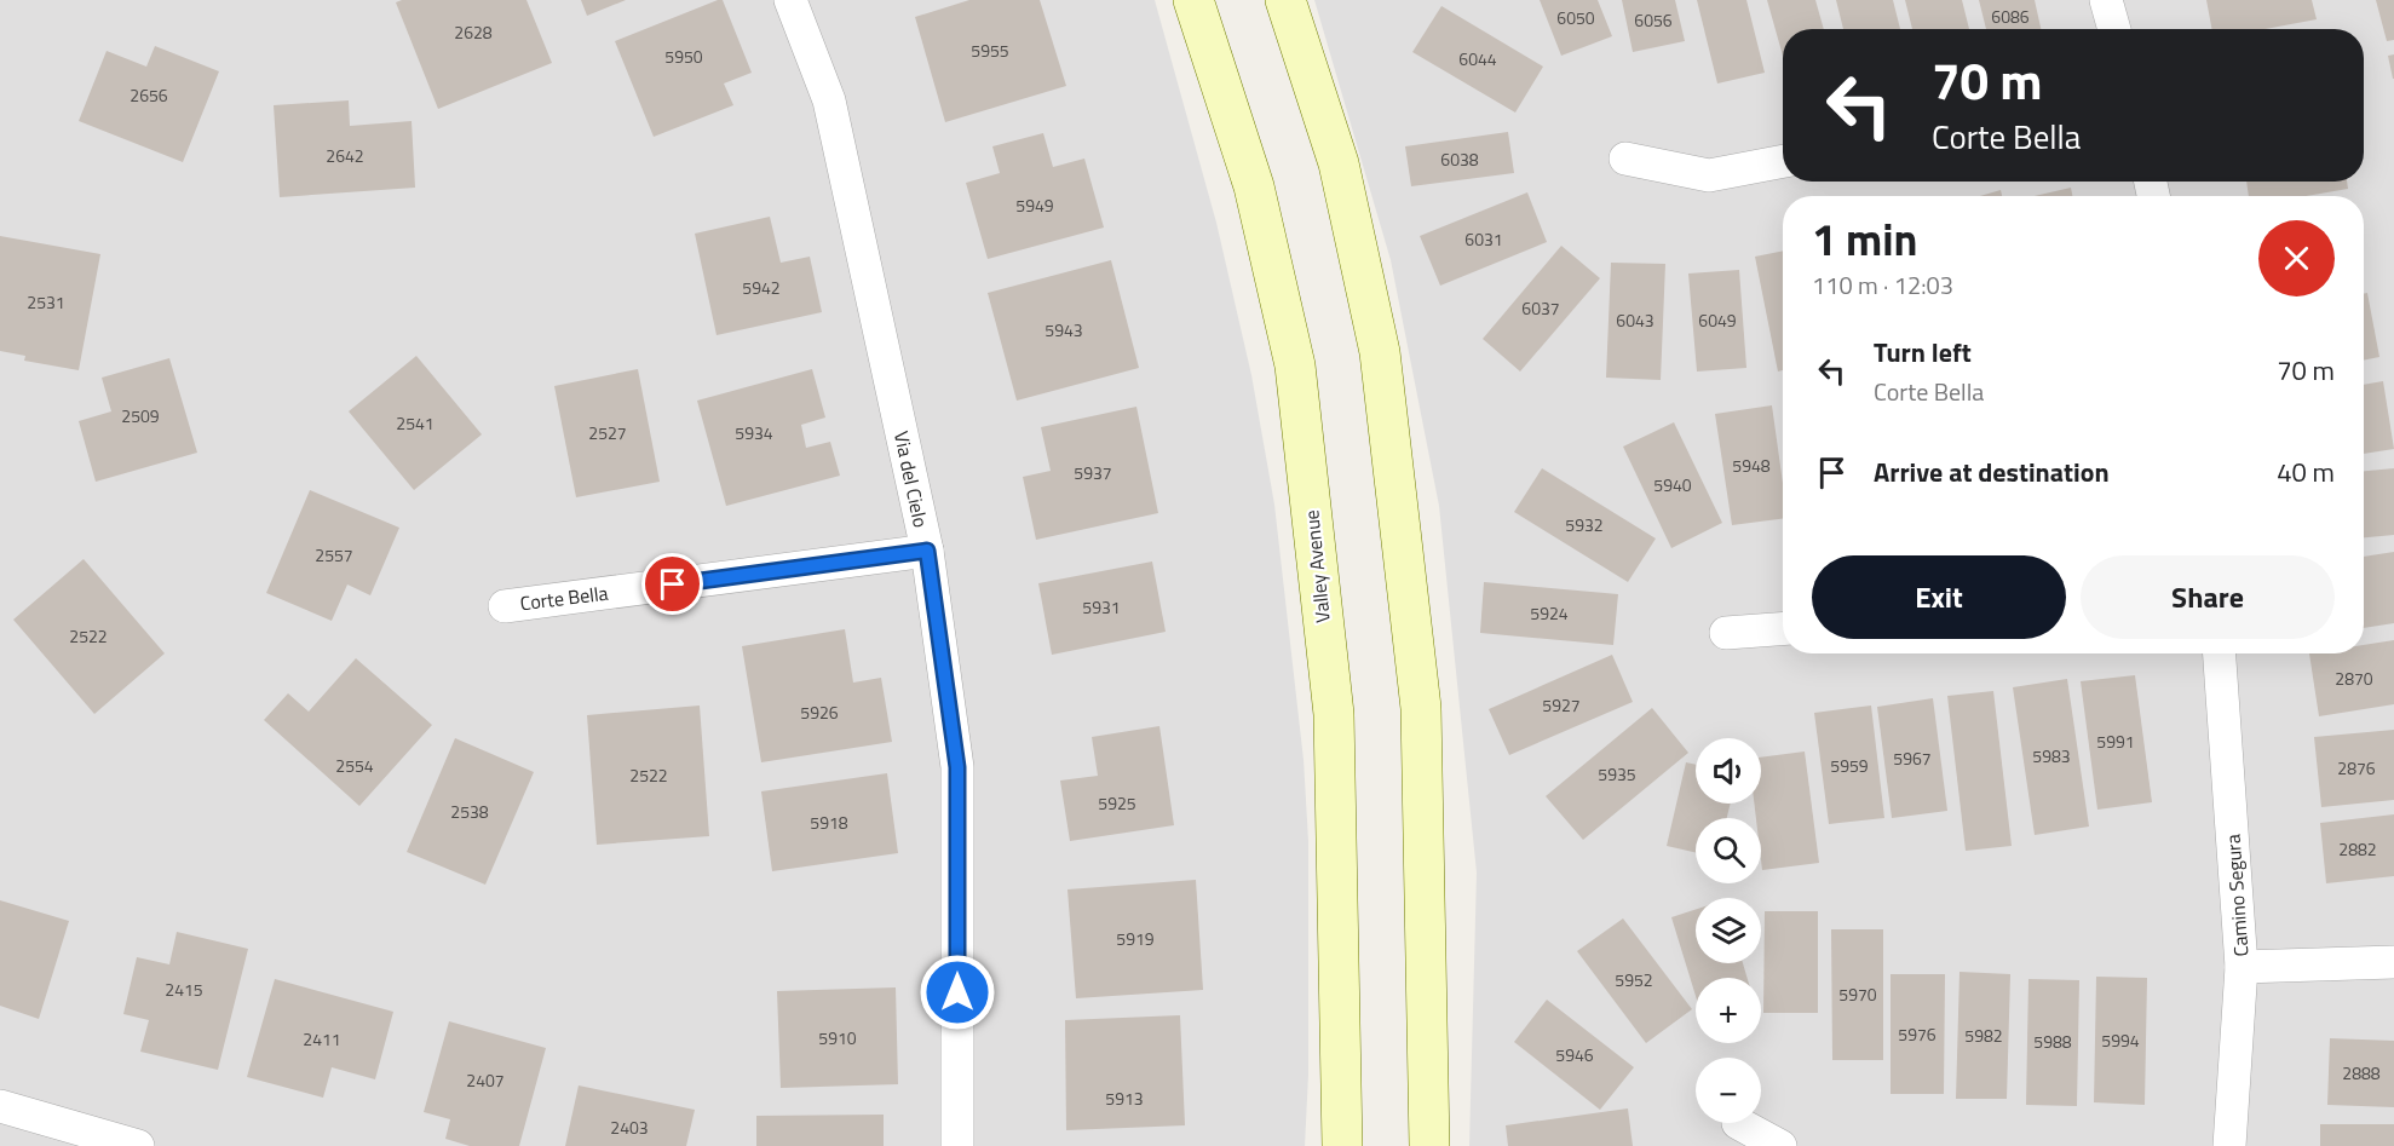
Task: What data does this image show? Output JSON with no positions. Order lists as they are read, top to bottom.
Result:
{
  "streets": {
    "main road": ["Valley Avenue"],
    "street": ["Via del Cielo", "Corte Bella", "Camino Segura"]
  },
  "crossings": [
    ["Via del Cielo", "Corte Bella"]
  ],
  "house_numbers": [
    "6086",
    "6050",
    "6056",
    "2628",
    "5955",
    "5950",
    "6044",
    "2656",
    "2642",
    "6038",
    "5949",
    "6031",
    "5942",
    "2531",
    "6037",
    "6043",
    "6049",
    "5943",
    "2509",
    "2541",
    "2527",
    "5934",
    "5948",
    "5937",
    "5940",
    "5932",
    "2557",
    "5931",
    "5924",
    "2522",
    "2870",
    "5927",
    "5926",
    "5991",
    "5983",
    "5967",
    "2554",
    "5959",
    "2876",
    "5935",
    "2522",
    "5925",
    "2538",
    "5918",
    "2882",
    "5919",
    "5952",
    "2415",
    "5970",
    "5976",
    "5982",
    "5910",
    "2411",
    "5994",
    "5988",
    "5946",
    "2888",
    "2407",
    "5913",
    "2403"
  ],
  "page": {
    "turn": ["70 m", "Corte Bella"],
    "heading": ["1 min", "110 m · 12:03"],
    "list": [
      {
        "name": "Turn left",
        "note": "Corte Bella",
        "value": "70 m"
      },
      {
        "name": "Arrive at destination",
        "value": "40 m"
      }
    ],
    "buttons": ["Exit", "Share"],
    "map_buttons": ["+", "−"]
  }
}
